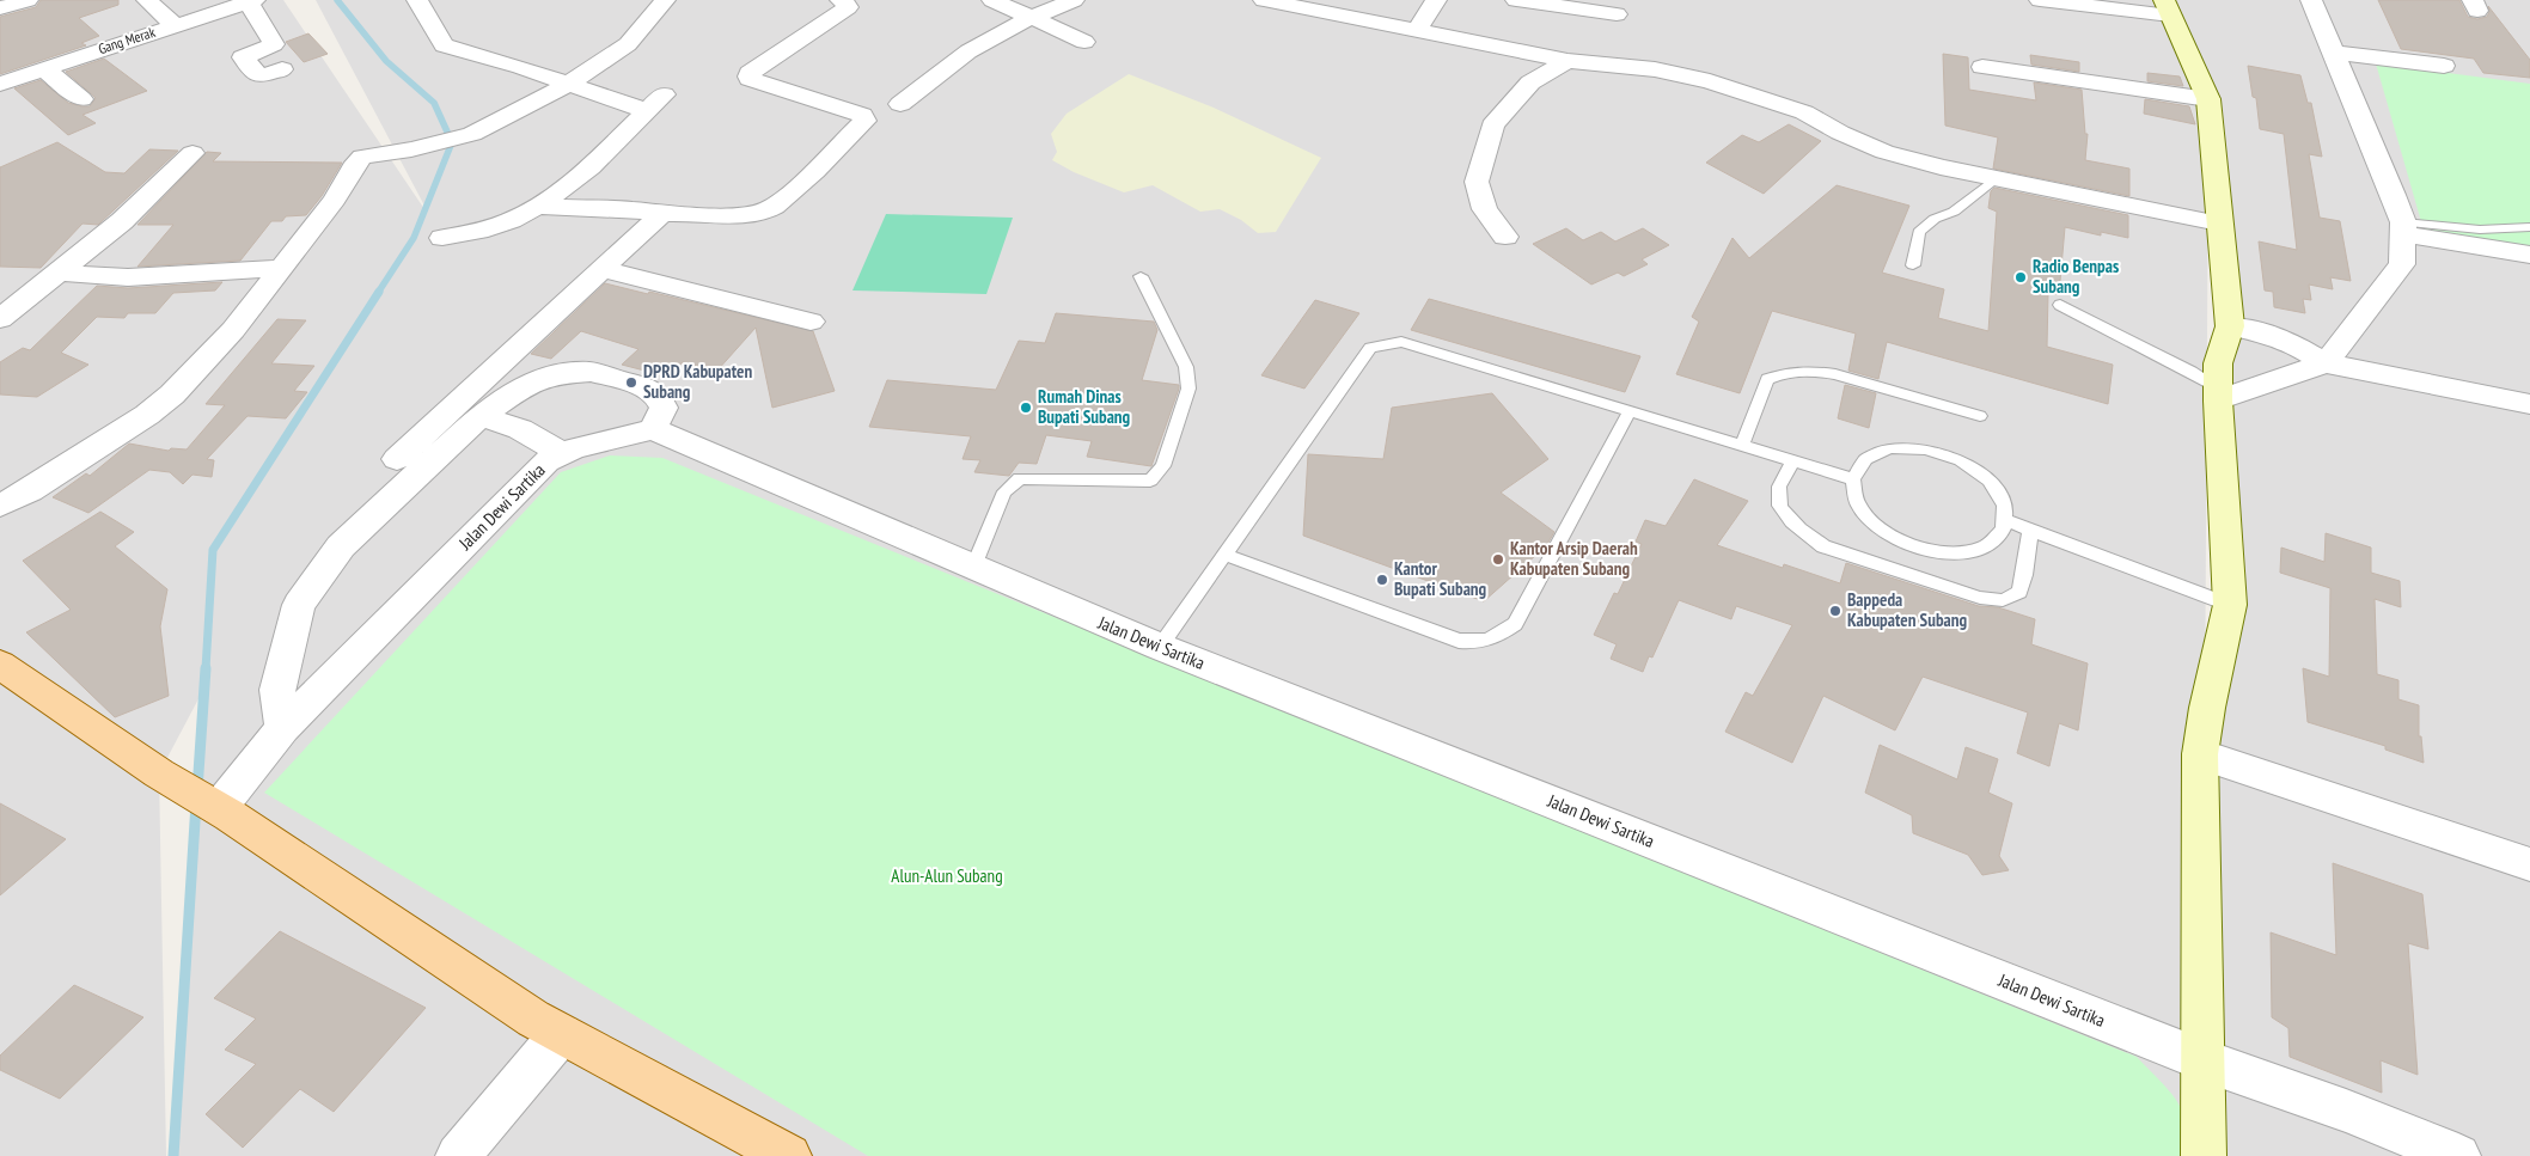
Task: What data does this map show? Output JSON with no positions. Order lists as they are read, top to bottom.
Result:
{
  "streets": {
    "street": ["Gang Merak", "Jalan Dewi Sartika"]
  },
  "parks": ["Alun-Alun Subang"],
  "places": [
    "Radio Benpas Subang",
    "DPRD Kabupaten Subang",
    "Rumah Dinas Bupati Subang",
    "Kantor Arsip Daerah Kabupaten Subang",
    "Kantor Bupati Subang",
    "Bappeda Kabupaten Subang"
  ]
}
